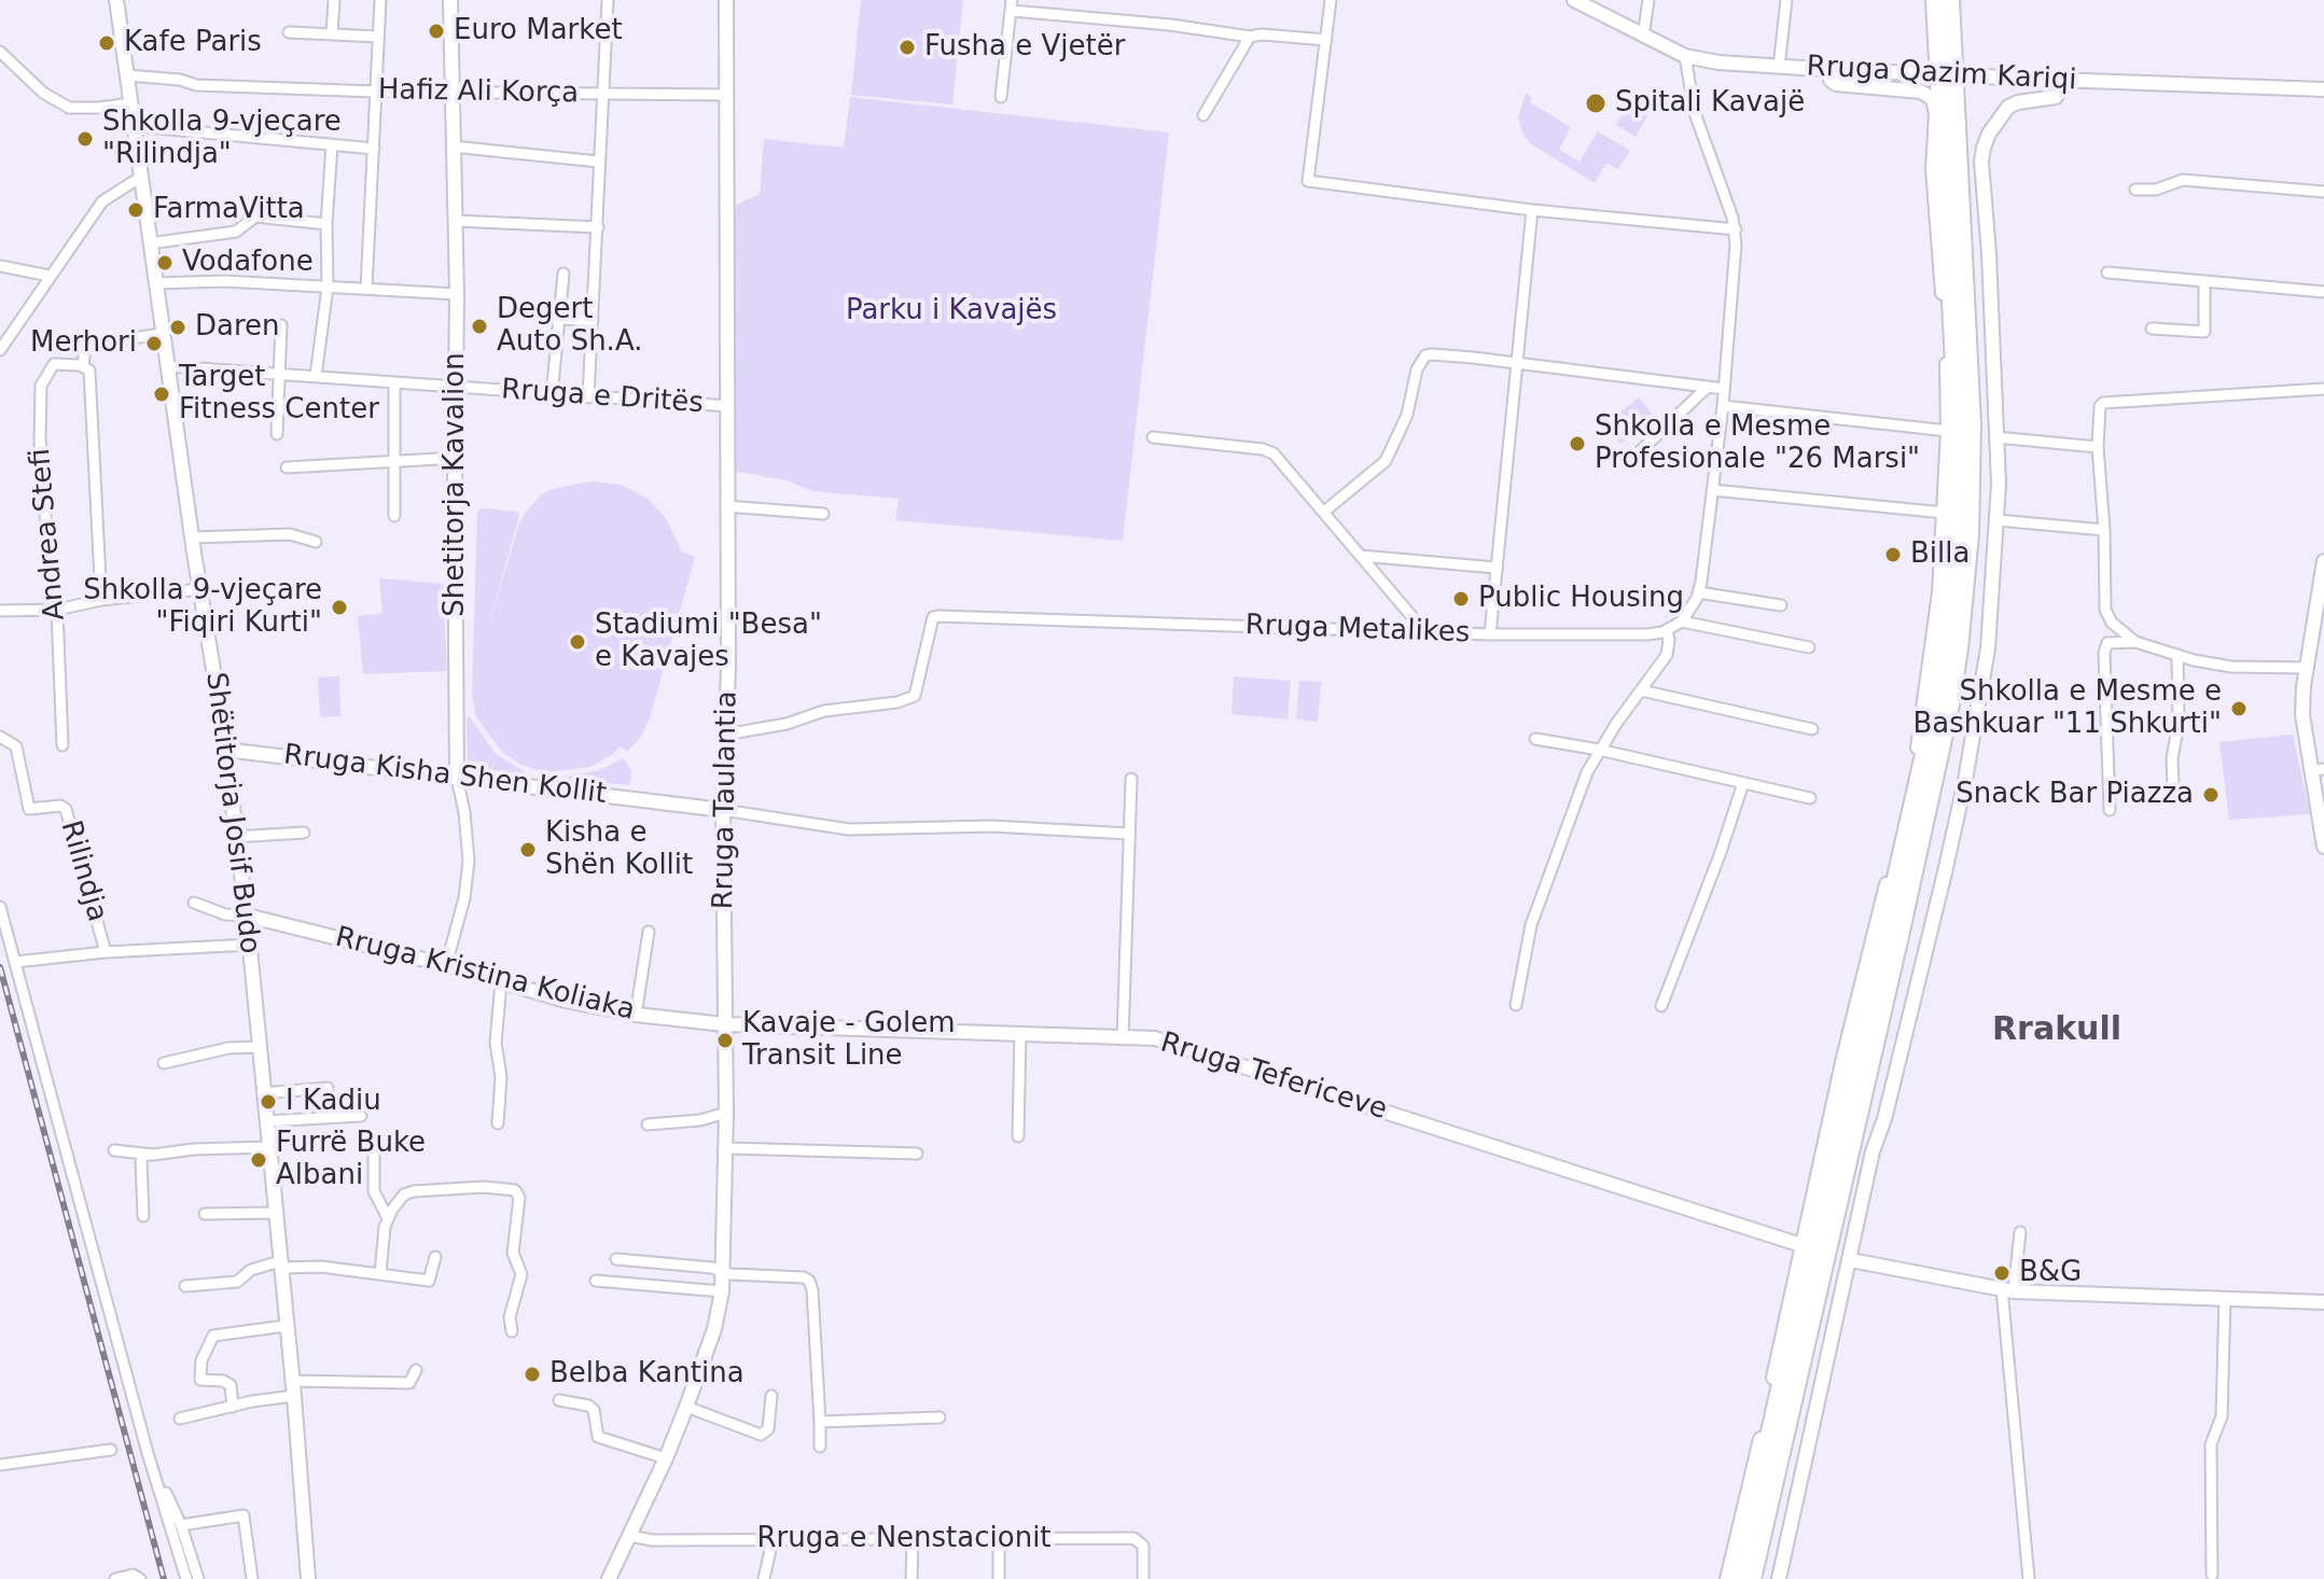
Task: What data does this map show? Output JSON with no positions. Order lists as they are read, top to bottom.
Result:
{
  "streets": {
    "street": [
      "Rruga Qazim Kariqi",
      "Hafiz Ali Korça",
      "Rruga e Dritës",
      "Shetitorja Kavalion",
      "Andrea Stefi",
      "Rruga Metalikes",
      "Rruga Kisha Shen Kollit",
      "Rruga Taulantia",
      "Shëtitorja Josif Budo",
      "Rilindja",
      "Rruga Kristina Koliaka",
      "Rruga Tefericeve",
      "Rruga e Nenstacionit"
    ]
  },
  "crossings": [
    ["Hafiz Ali Korça", "Shetitorja Kavalion"],
    ["Hafiz Ali Korça", "Rruga Taulantia"],
    ["Hafiz Ali Korça", "Shëtitorja Josif Budo"],
    ["Rruga e Dritës", "Shetitorja Kavalion"],
    ["Rruga e Dritës", "Rruga Taulantia"],
    ["Rruga e Dritës", "Shëtitorja Josif Budo"],
    ["Shetitorja Kavalion", "Rruga Kisha Shen Kollit"],
    ["Shetitorja Kavalion", "Rruga Kristina Koliaka"],
    ["Rruga Metalikes", "Rruga Taulantia"],
    ["Rruga Kisha Shen Kollit", "Rruga Taulantia"],
    ["Rruga Kisha Shen Kollit", "Shëtitorja Josif Budo"],
    ["Rruga Taulantia", "Rruga Kristina Koliaka"],
    ["Rruga Taulantia", "Rruga Tefericeve"],
    ["Rruga Taulantia", "Rruga e Nenstacionit"],
    ["Shëtitorja Josif Budo", "Rruga Kristina Koliaka"],
    ["Rruga Kristina Koliaka", "Rruga Tefericeve"]
  ],
  "districts": ["Rrakull"],
  "parks": ["Parku i Kavajës"],
  "places": [
    "Euro Market",
    "Kafe Paris",
    "Fusha e Vjetër",
    "Spitali Kavajë",
    "Shkolla 9-vjeçare \"Rilindja\"",
    "FarmaVitta",
    "Vodafone",
    "Degert Auto Sh.A.",
    "Daren",
    "Merhori",
    "Target Fitness Center",
    "Shkolla e Mesme Profesionale \"26 Marsi\"",
    "Billa",
    "Public Housing",
    "Shkolla 9-vjeçare \"Fiqiri Kurti\"",
    "Stadiumi \"Besa\" e Kavajes",
    "Shkolla e Mesme e Bashkuar \"11 Shkurti\"",
    "Snack Bar Piazza",
    "Kisha e Shën Kollit",
    "Kavaje - Golem Transit Line",
    "I Kadiu",
    "Furrë Buke Albani",
    "B&G",
    "Belba Kantina"
  ]
}
